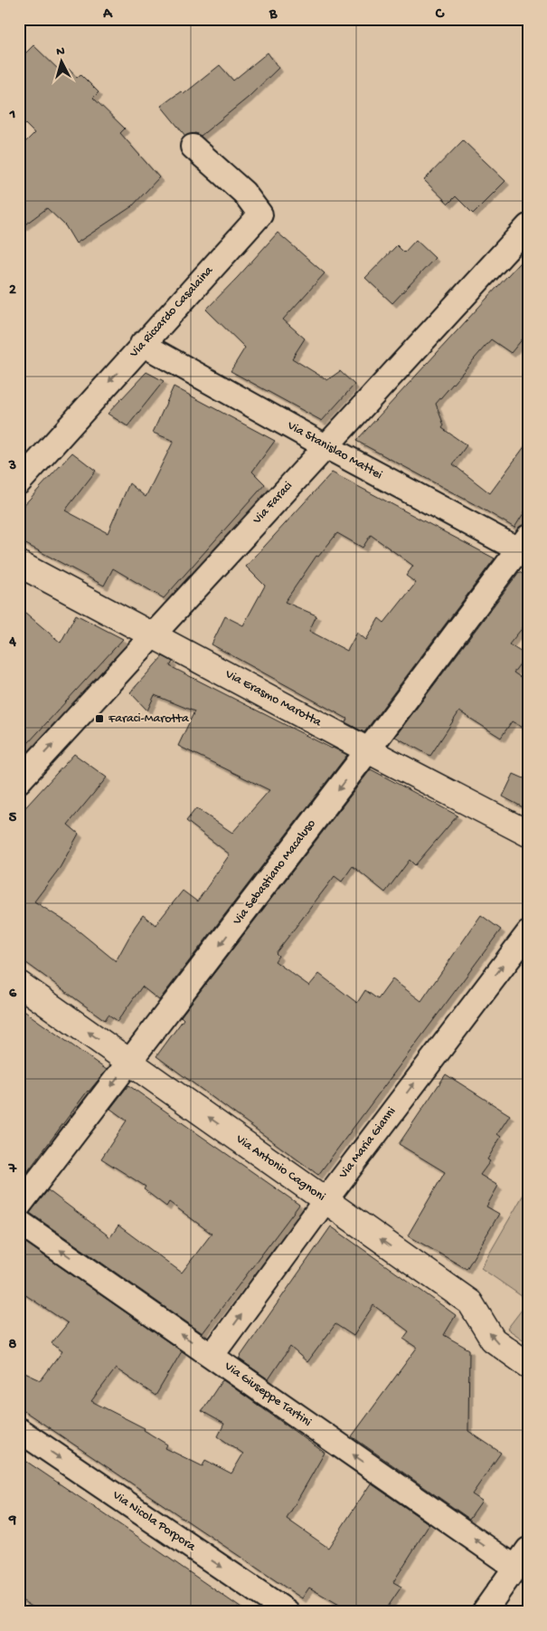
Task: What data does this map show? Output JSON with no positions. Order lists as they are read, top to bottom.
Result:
{
  "streets": {
    "main road": ["Via Erasmo Marotta", "Via Antonio Cagnoni"],
    "street": [
      "Via Riccardo Casalaina",
      "Via Stanislao Mattei",
      "Via Faraci",
      "Via Sebastiano Macaluso",
      "Via Maria Gianni",
      "Via Giuseppe Tartini",
      "Via Nicola Porpora"
    ]
  },
  "crossings": [
    ["Via Riccardo Casalaina", "Via Stanislao Mattei"],
    ["Via Stanislao Mattei", "Via Faraci"],
    ["Via Stanislao Mattei", "Via Sebastiano Macaluso"],
    ["Via Faraci", "Via Erasmo Marotta"],
    ["Via Erasmo Marotta", "Via Sebastiano Macaluso"],
    ["Via Sebastiano Macaluso", "Via Antonio Cagnoni"],
    ["Via Maria Gianni", "Via Antonio Cagnoni"],
    ["Via Maria Gianni", "Via Giuseppe Tartini"]
  ],
  "one_way": [
    "Via Riccardo Casalaina",
    "Via Sebastiano Macaluso",
    "Via Maria Gianni",
    "Via Antonio Cagnoni",
    "Via Giuseppe Tartini",
    "Via Nicola Porpora"
  ],
  "places": {
    "transit": ["Faraci-Marotta"]
  },
  "north": "top",
  "grid": {
    "columns": ["A", "B", "C"],
    "rows": [
      "1",
      "2",
      "3",
      "4",
      "5",
      "6",
      "7",
      "8",
      "9"
    ]
  }
}
